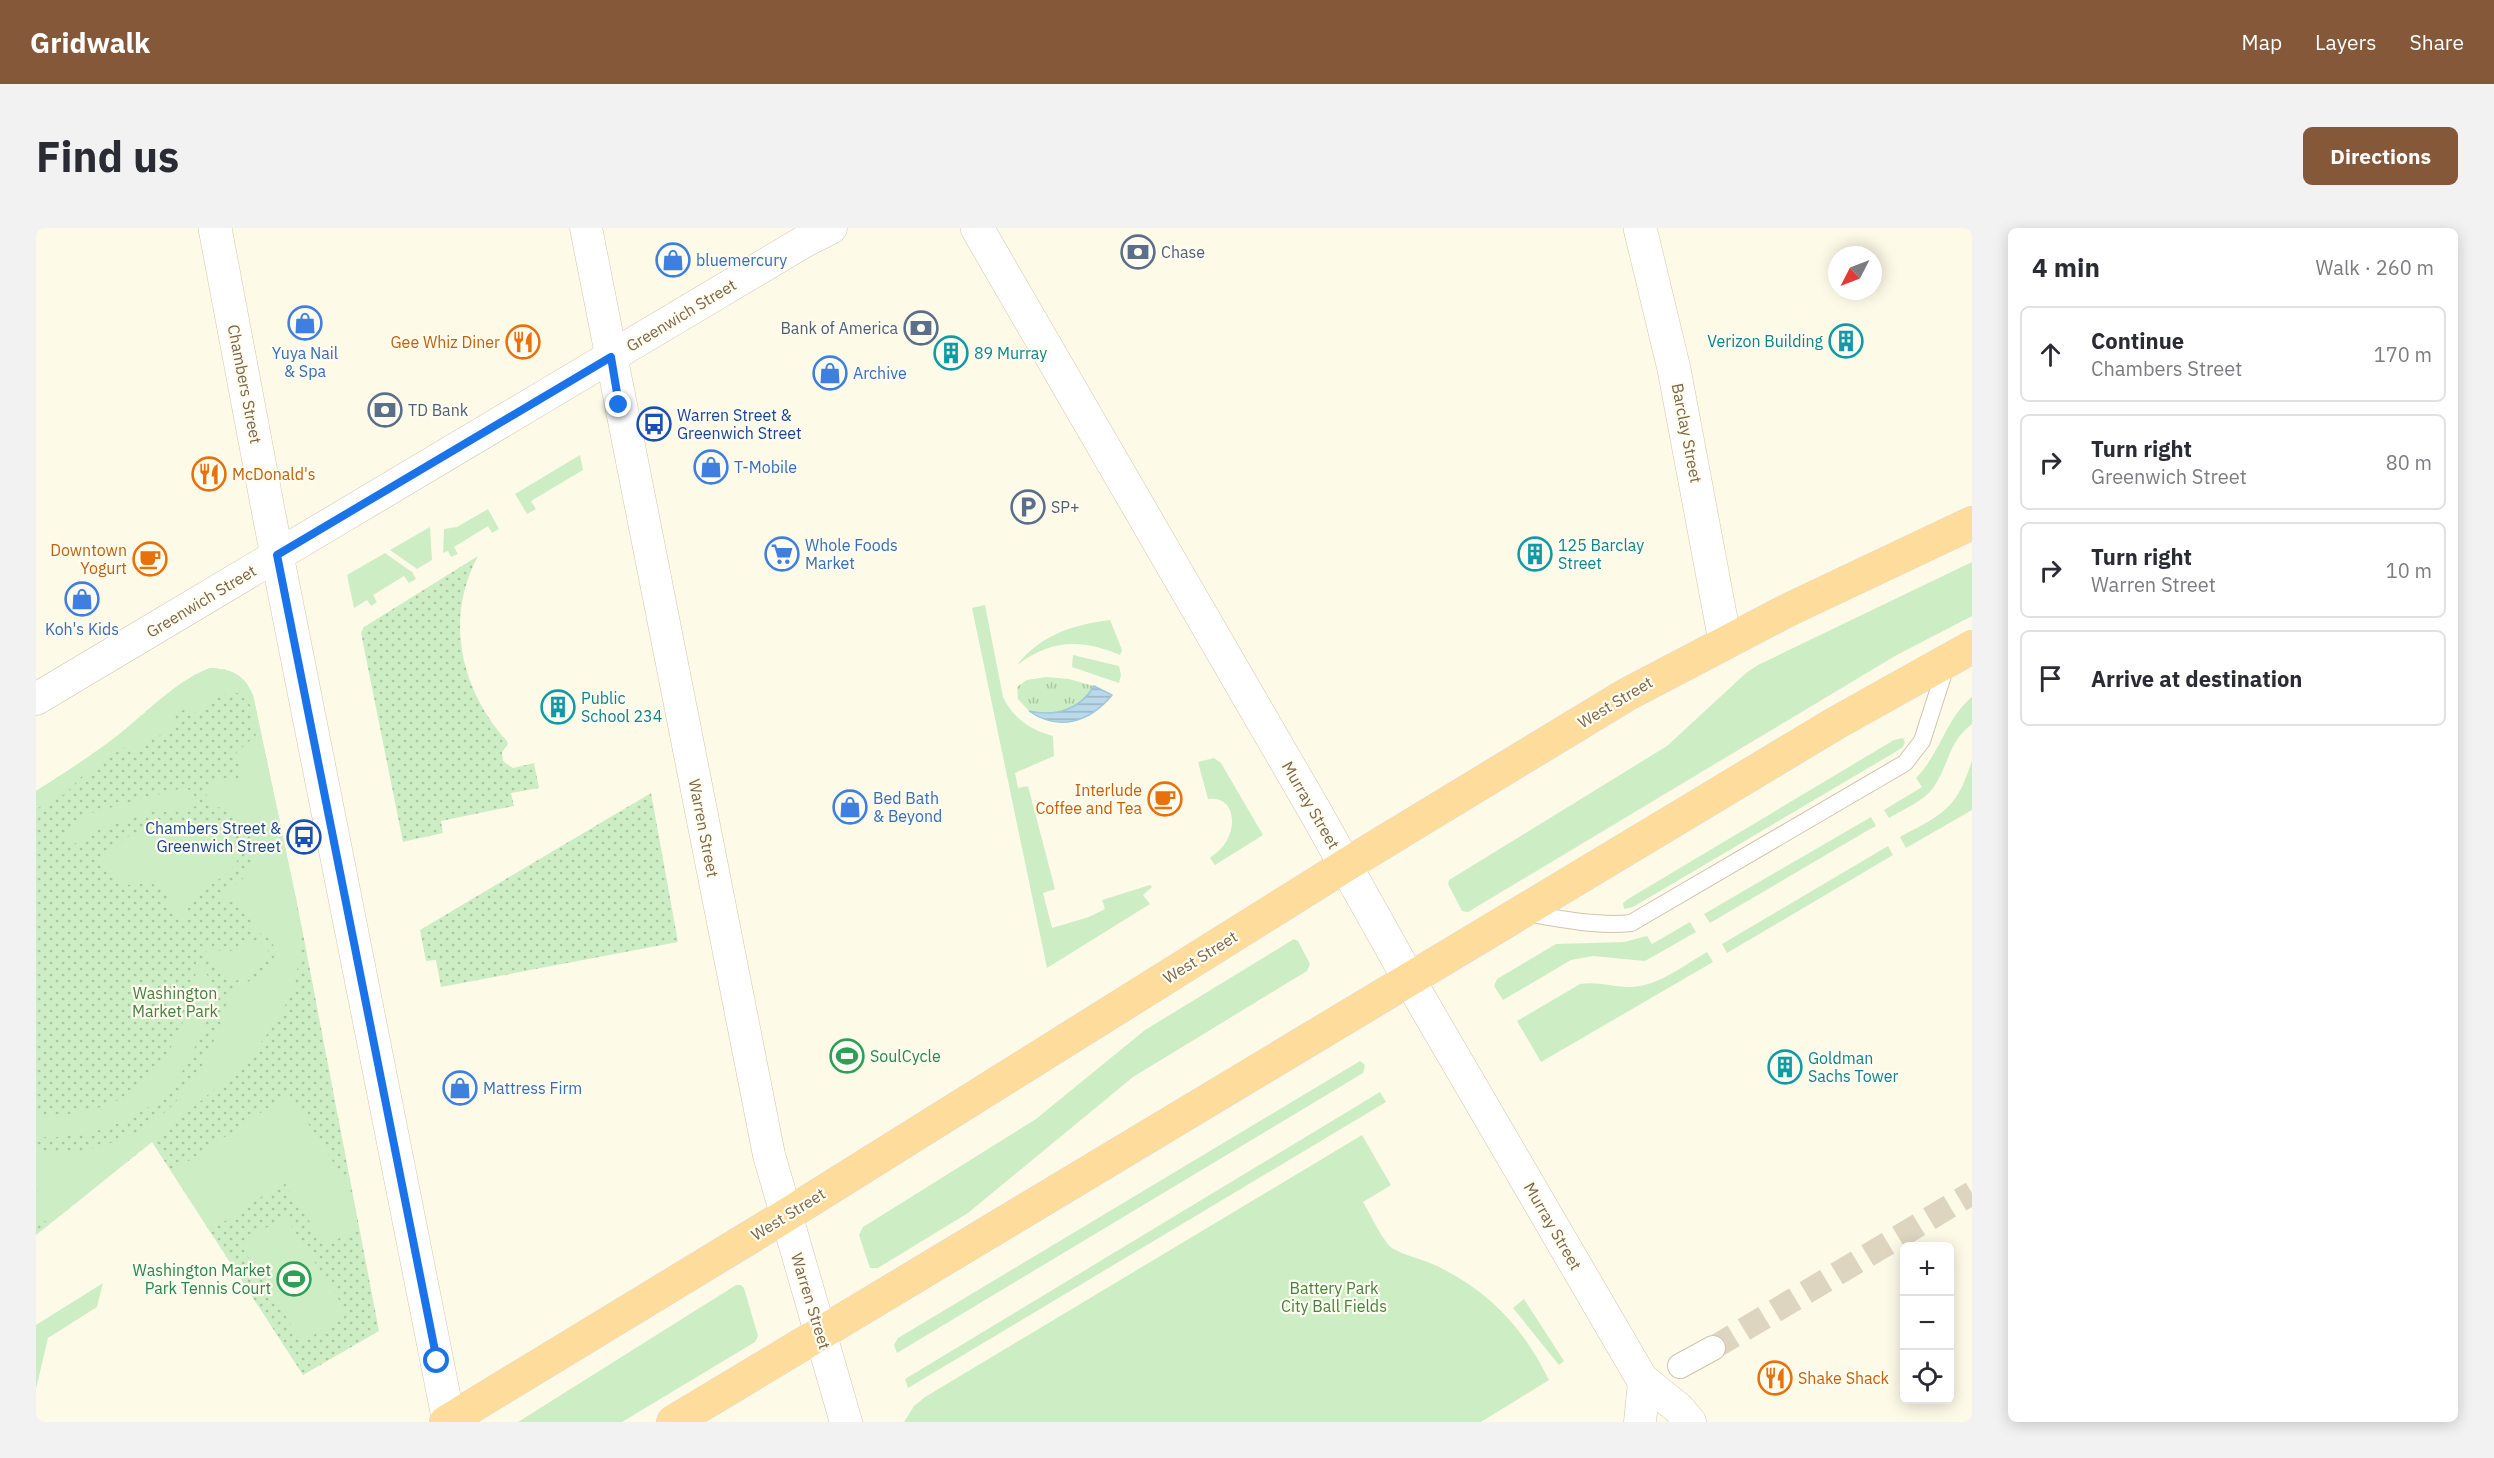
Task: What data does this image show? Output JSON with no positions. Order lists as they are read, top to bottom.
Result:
{
  "streets": {
    "highway": ["West Street"],
    "main road": ["Chambers Street", "Barclay Street", "Murray Street"],
    "street": ["Greenwich Street", "Warren Street"]
  },
  "crossings": [
    ["Greenwich Street", "Chambers Street"],
    ["Greenwich Street", "Warren Street"],
    ["Chambers Street", "West Street"],
    ["Barclay Street", "West Street"],
    ["West Street", "Murray Street"],
    ["West Street", "Warren Street"]
  ],
  "parks": ["Washington Market Park", "Battery Park City Ball Fields"],
  "places": {
    "bank": ["Chase", "Bank of America", "TD Bank"],
    "shop": [
      "bluemercury",
      "Yuya Nail & Spa",
      "Archive",
      "T-Mobile",
      "Koh's Kids",
      "Bed Bath & Beyond",
      "Mattress Firm"
    ],
    "building": [
      "Verizon Building",
      "89 Murray",
      "125 Barclay Street",
      "Public School 234",
      "Goldman Sachs Tower"
    ],
    "restaurant": ["Gee Whiz Diner", "McDonald's", "Shake Shack"],
    "bus stop": ["Warren Street & Greenwich Street", "Chambers Street & Greenwich Street"],
    "parking": ["SP+"],
    "supermarket": ["Whole Foods Market"],
    "cafe": ["Downtown Yogurt", "Interlude Coffee and Tea"],
    "sports": ["SoulCycle", "Washington Market Park Tennis Court"]
  },
  "north": "bottom left",
  "page": {
    "header": "Gridwalk",
    "nav": ["Map", "Layers", "Share"],
    "buttons": "Directions",
    "title": "Find us",
    "heading": ["4 min", "Walk · 260 m"],
    "list": [
      ["Continue", "Chambers Street", "170 m"],
      ["Turn right", "Greenwich Street", "80 m"],
      ["Turn right", "Warren Street", "10 m"],
      "Arrive at destination"
    ],
    "map_buttons": ["+", "−"]
  }
}
